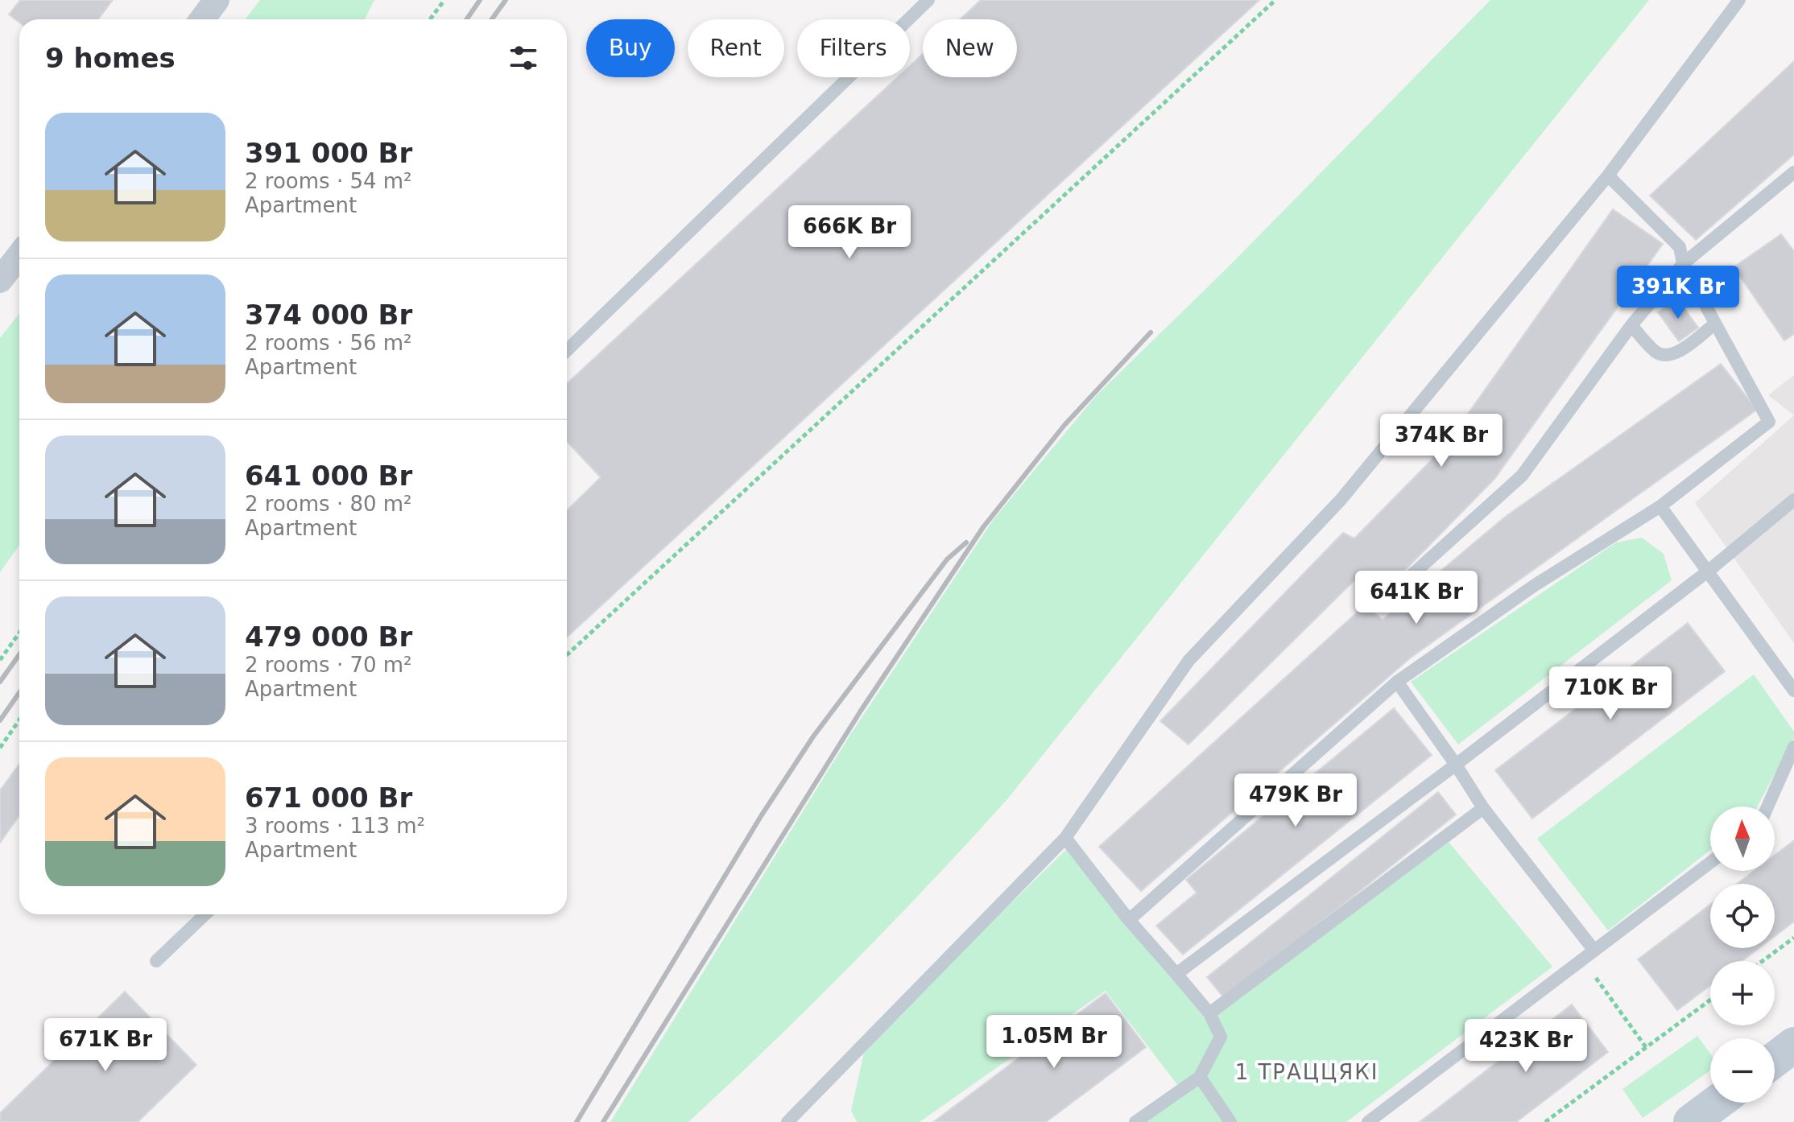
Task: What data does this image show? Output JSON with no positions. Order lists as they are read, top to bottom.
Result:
{
  "districts": ["1 ТРАЦЦЯКІ"],
  "north": "top",
  "page": {
    "chip": [
      "Buy",
      "Rent",
      "Filters",
      "New"
    ],
    "heading": "9 homes",
    "list": [
      {
        "name": "391 000 Br",
        "note": "2 rooms · 54 m² · Apartment"
      },
      {
        "name": "374 000 Br",
        "note": "2 rooms · 56 m² · Apartment"
      },
      {
        "name": "641 000 Br",
        "note": "2 rooms · 80 m² · Apartment"
      },
      {
        "name": "479 000 Br",
        "note": "2 rooms · 70 m² · Apartment"
      },
      {
        "name": "671 000 Br",
        "note": "3 rooms · 113 m² · Apartment"
      }
    ],
    "price": [
      "666K Br",
      "391K Br",
      "374K Br",
      "641K Br",
      "710K Br",
      "479K Br",
      "1.05M Br",
      "671K Br",
      "423K Br"
    ],
    "map_buttons": ["+", "−"]
  }
}
